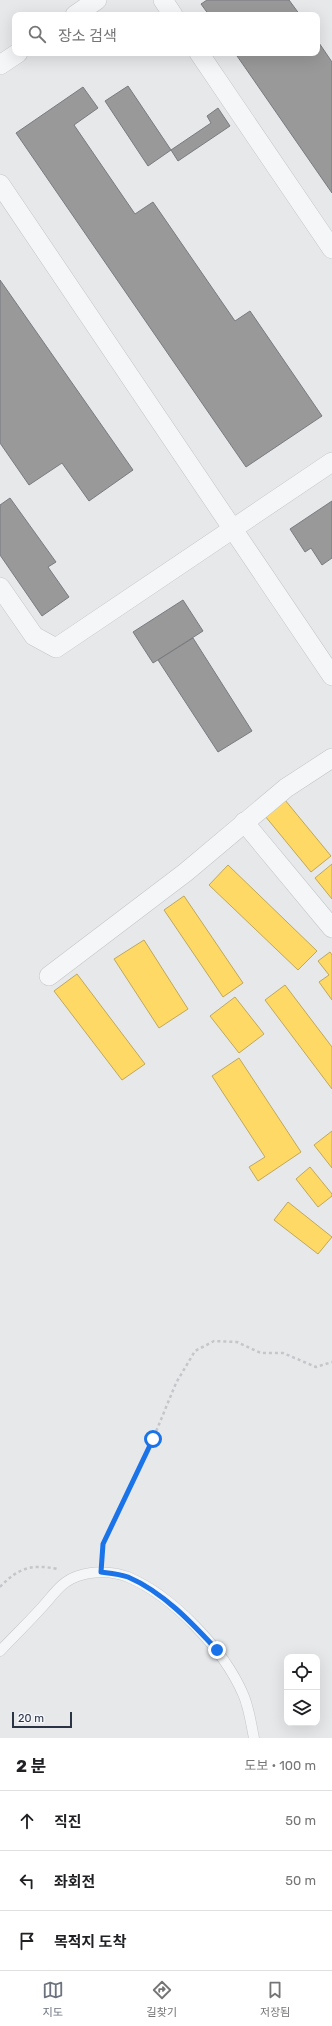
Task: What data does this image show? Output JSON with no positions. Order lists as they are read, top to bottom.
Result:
{
  "scale_bar": "20 m",
  "page": {
    "search": "장소 검색",
    "scale": "20 m",
    "heading": ["2 분", "도보 · 100 m"],
    "list": [
      ["직진", "50 m"],
      ["좌회전", "50 m"],
      "목적지 도착"
    ],
    "nav": ["지도", "길찾기", "저장됨"]
  }
}
